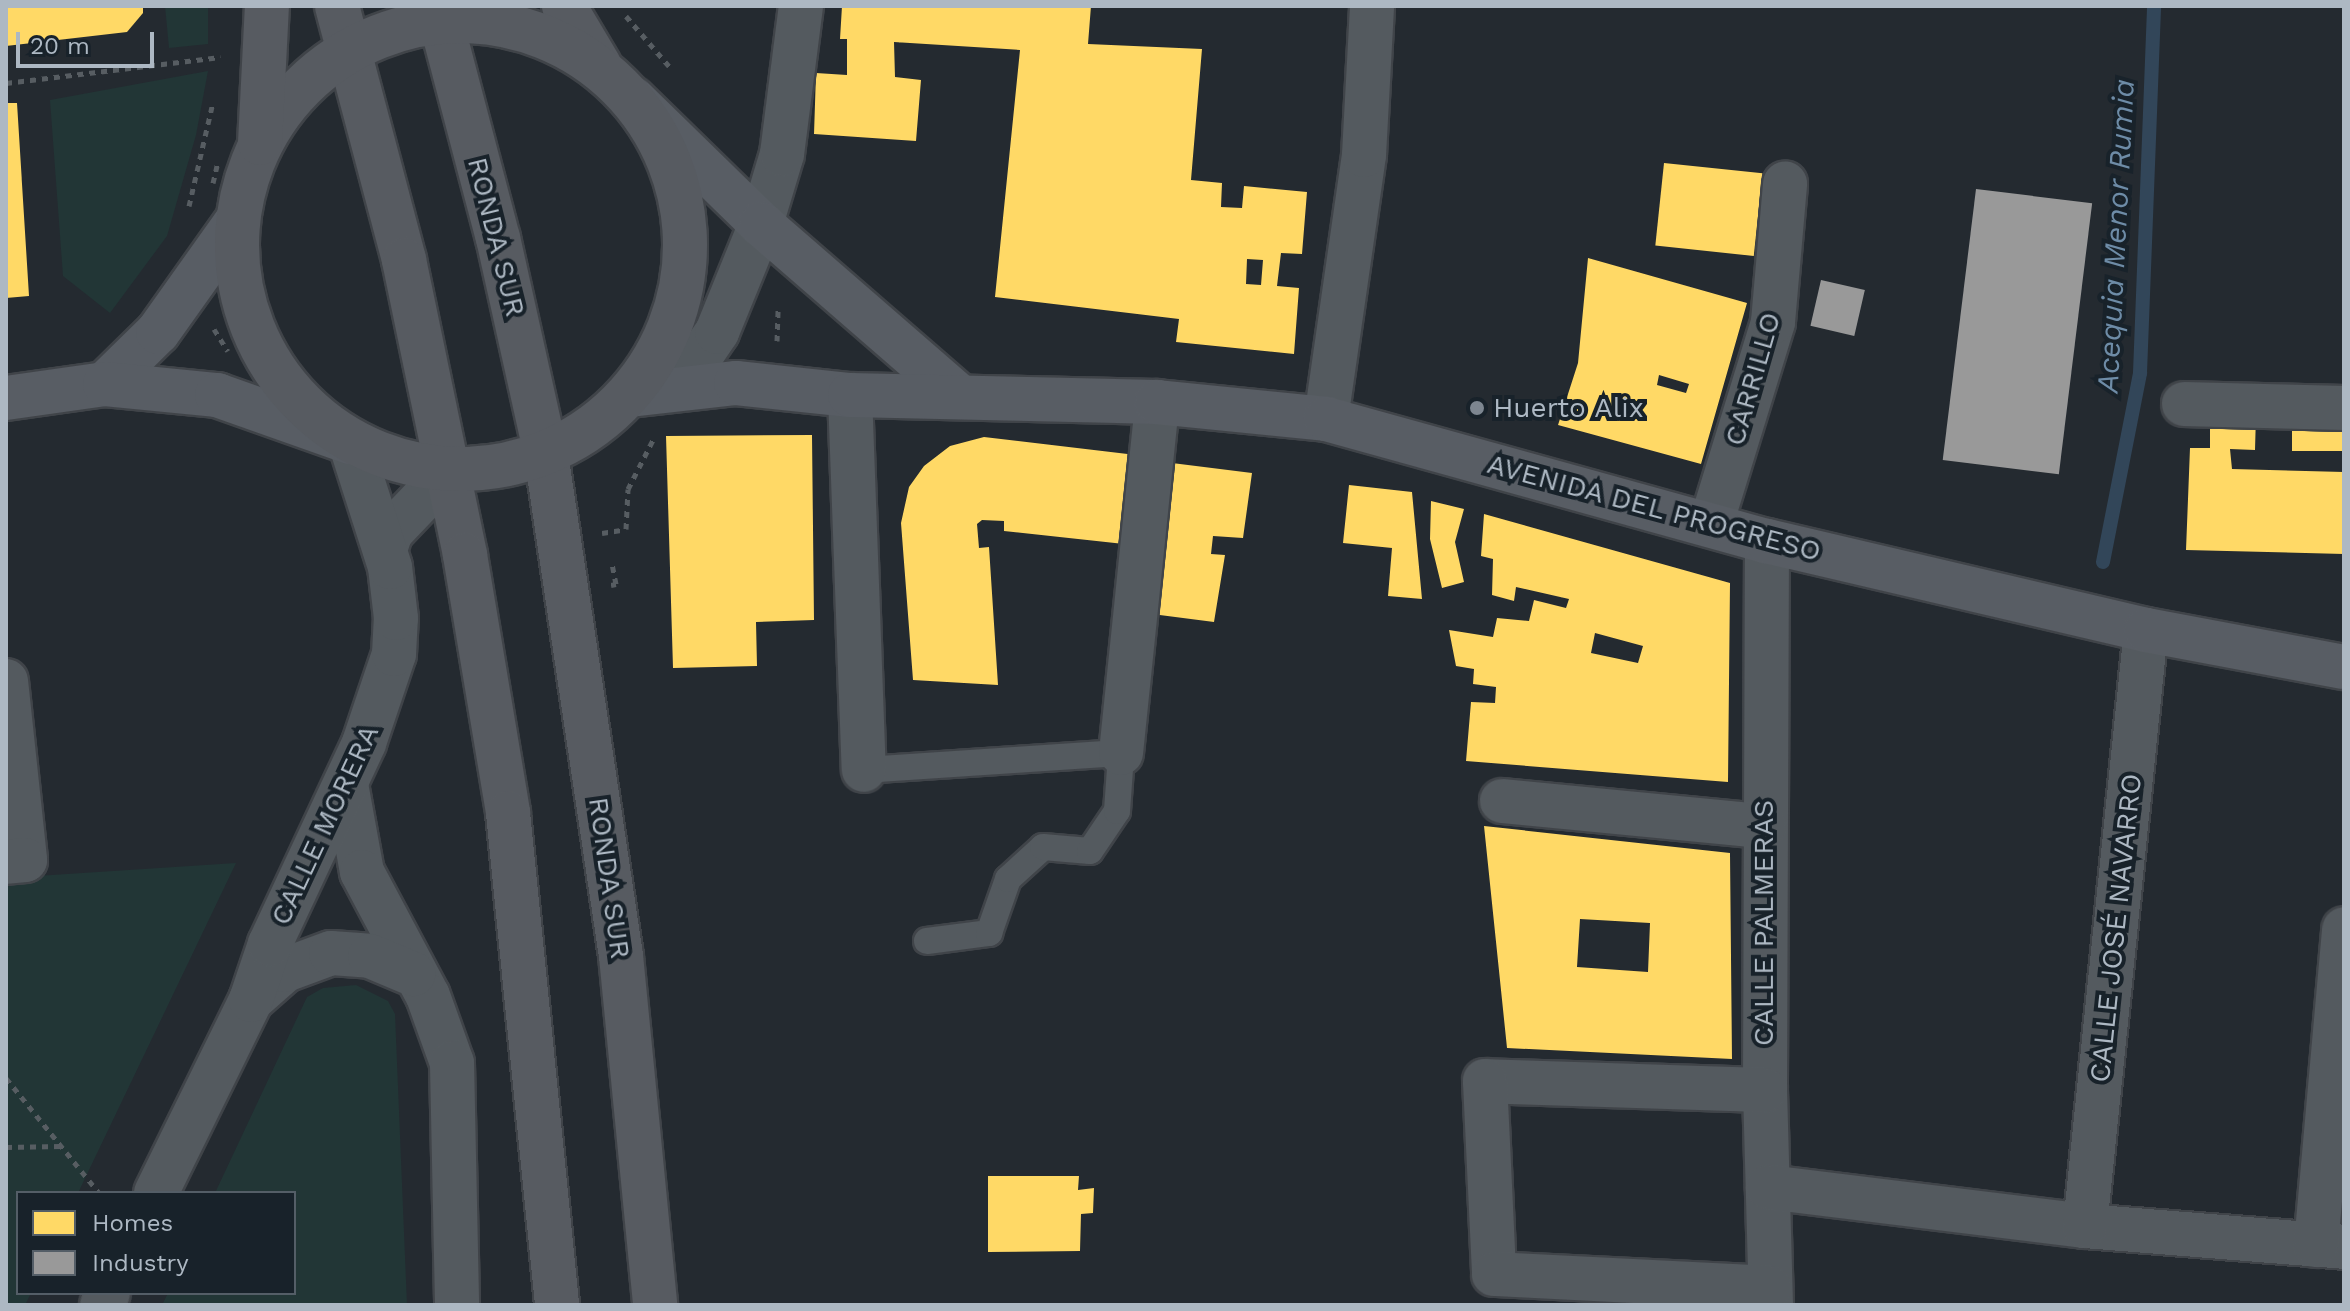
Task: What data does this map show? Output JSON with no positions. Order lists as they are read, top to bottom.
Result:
{
  "streets": {
    "main road": ["RONDA SUR", "AVENIDA DEL PROGRESO"],
    "street": [
      "CARRILLO",
      "CALLE MORERA",
      "CALLE PALMERAS",
      "CALLE JOSÉ NAVARRO"
    ]
  },
  "crossings": [
    ["CARRILLO", "AVENIDA DEL PROGRESO"],
    ["AVENIDA DEL PROGRESO", "CALLE PALMERAS"],
    ["AVENIDA DEL PROGRESO", "CALLE JOSÉ NAVARRO"]
  ],
  "water": ["Acequia Menor Rumia"],
  "places": ["Huerto Alix"],
  "legend": ["Homes", "Industry"],
  "scale_bar": "20 m"
}
